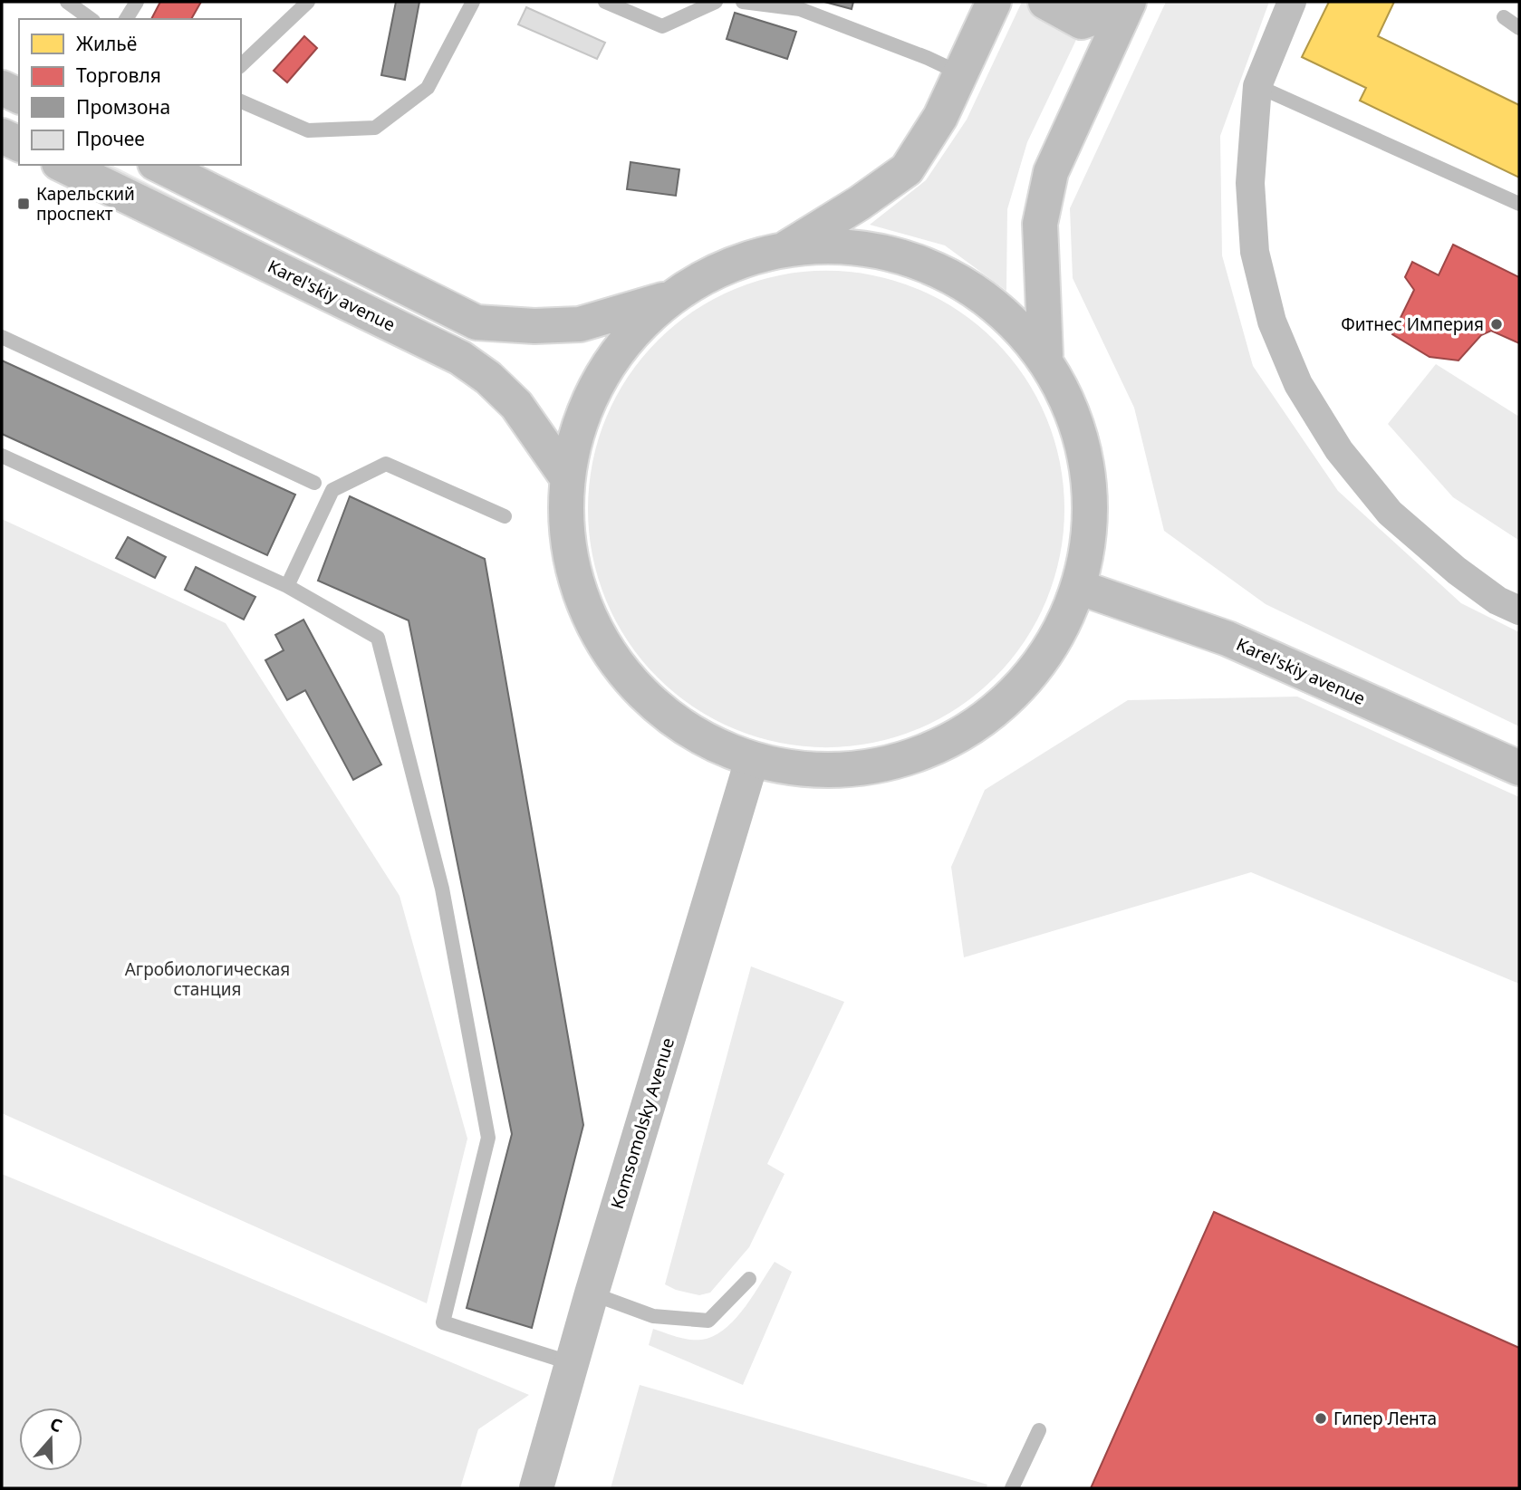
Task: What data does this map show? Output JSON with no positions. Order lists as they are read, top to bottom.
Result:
{
  "streets": {
    "main road": ["Karel'skiy avenue", "Komsomolsky Avenue"]
  },
  "parks": ["Агробиологическая станция"],
  "places": {
    "transit": ["Карельский проспект"],
    "other": ["Фитнес Империя", "Гипер Лента"]
  },
  "legend": [
    "Жильё",
    "Торговля",
    "Промзона",
    "Прочее"
  ],
  "north": "top"
}
